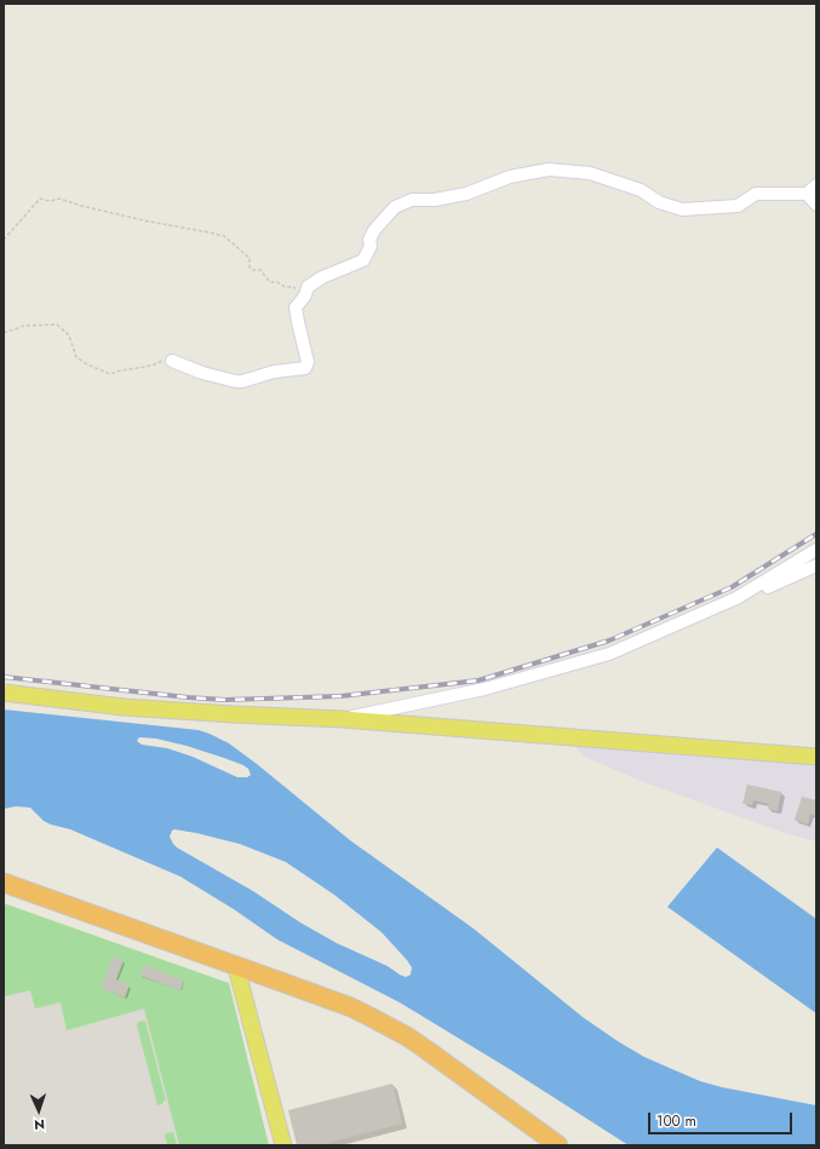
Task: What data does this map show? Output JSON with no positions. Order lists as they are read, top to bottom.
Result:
{
  "scale_bar": "100 m",
  "north": "bottom"
}
